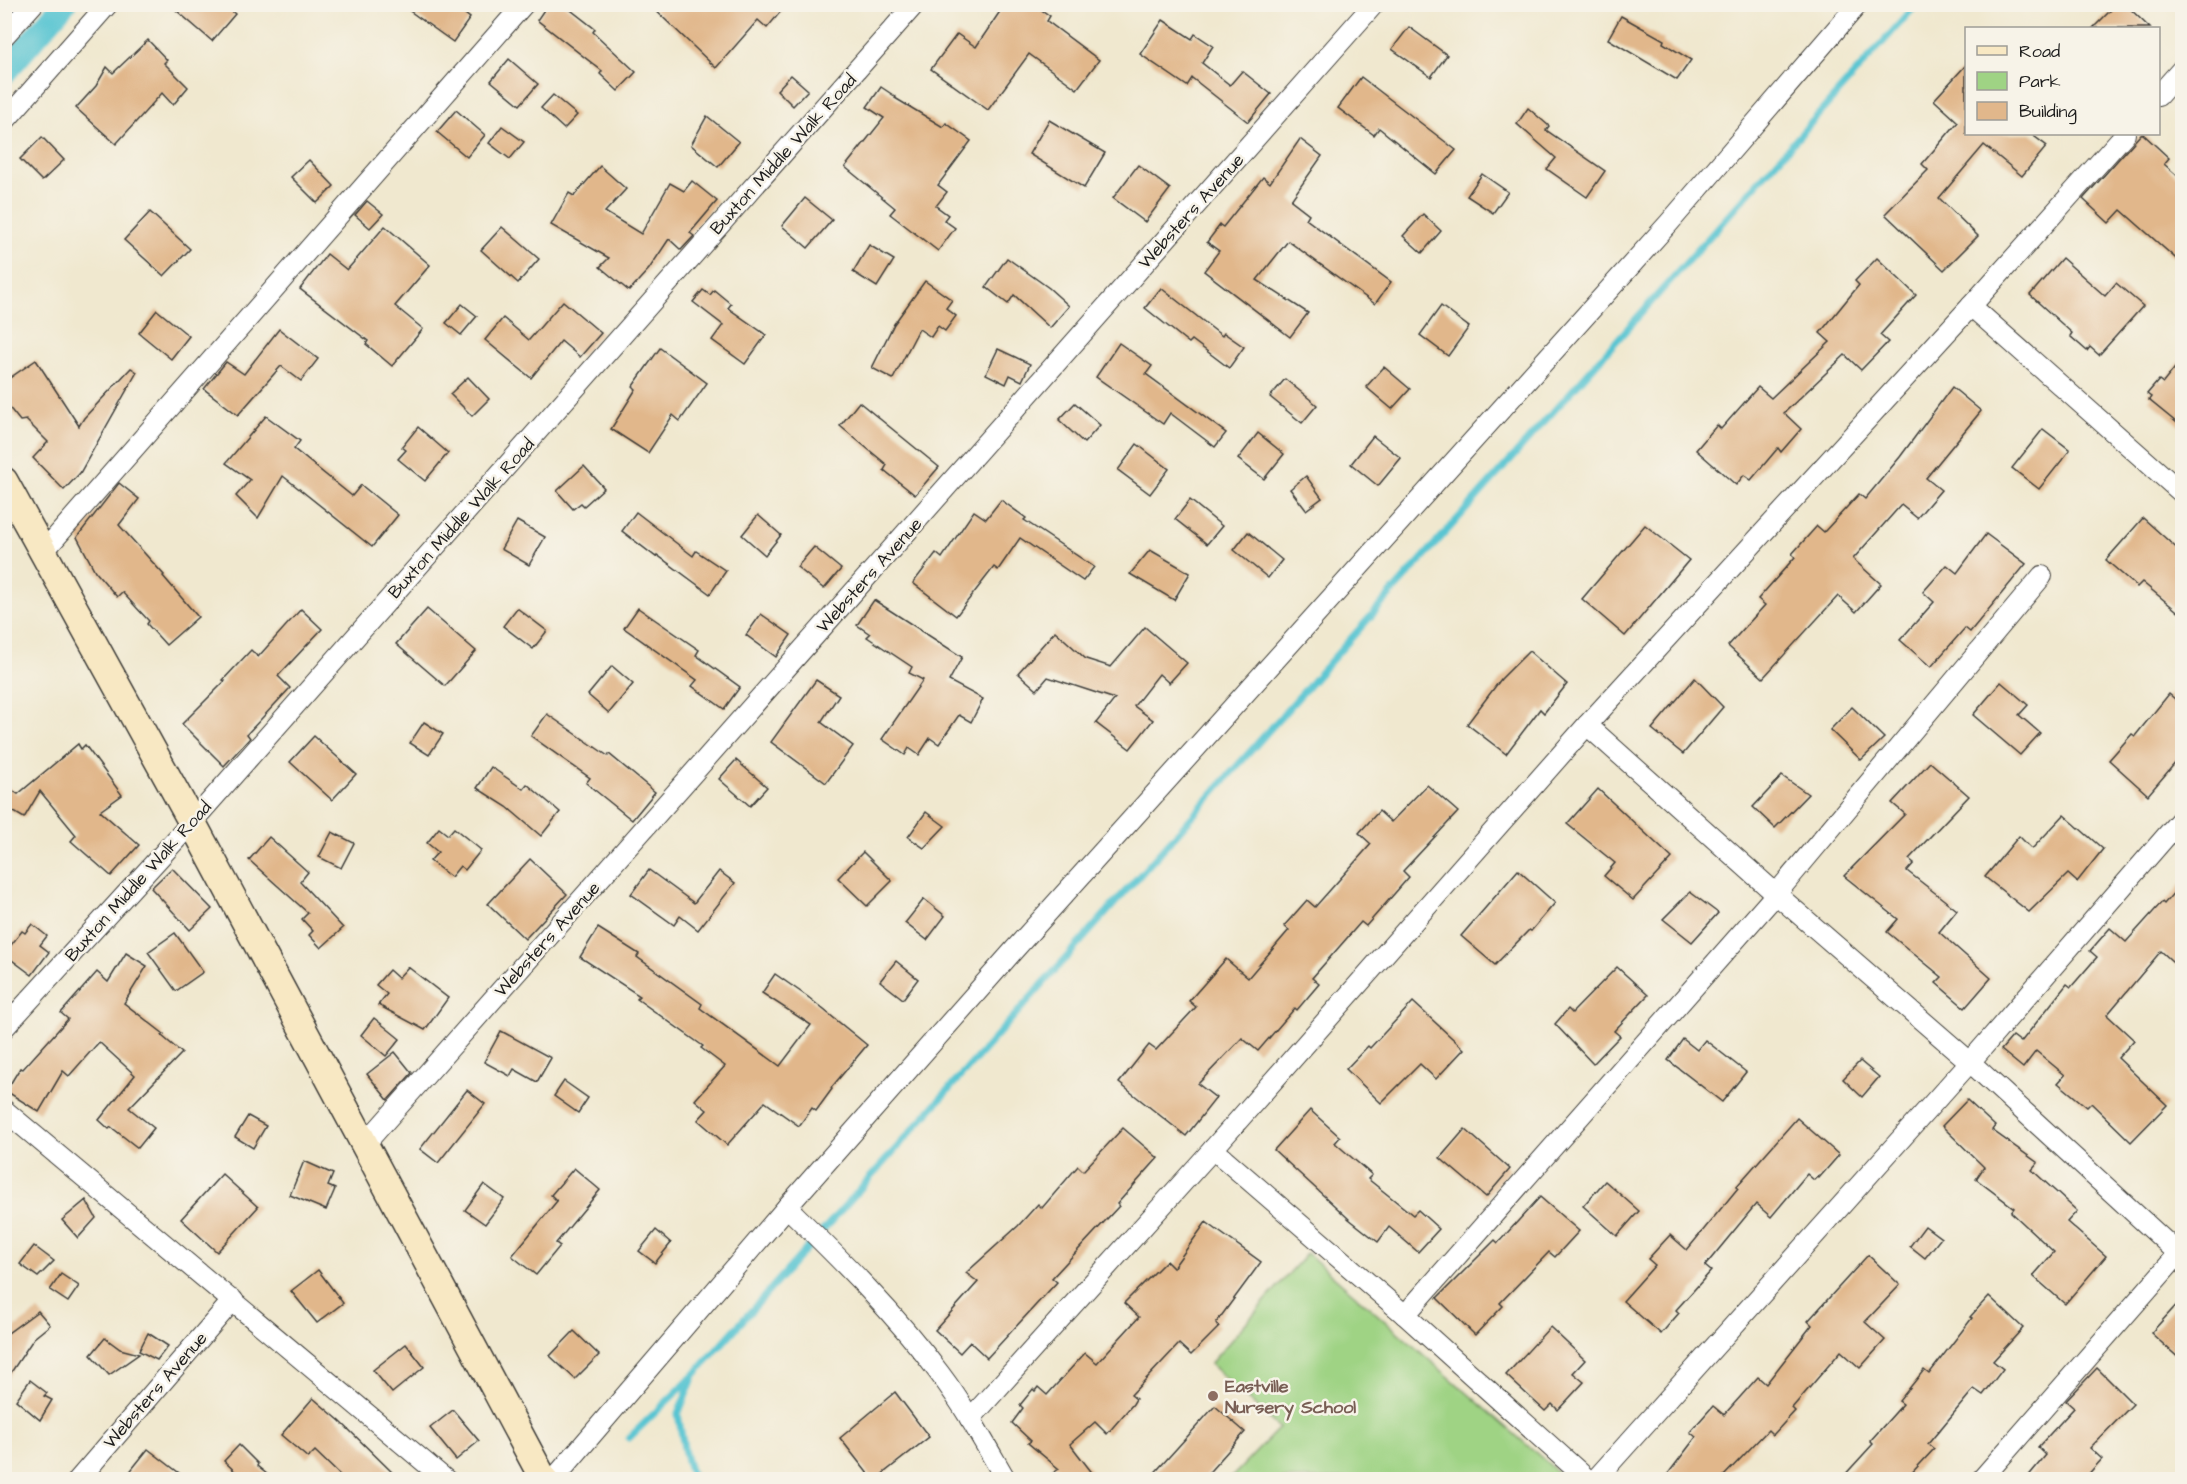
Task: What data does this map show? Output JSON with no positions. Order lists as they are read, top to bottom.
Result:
{
  "streets": {
    "street": ["Buxton Middle Walk Road", "Websters Avenue"]
  },
  "places": ["Eastville Nursery School"],
  "legend": ["Road", "Park", "Building"]
}
